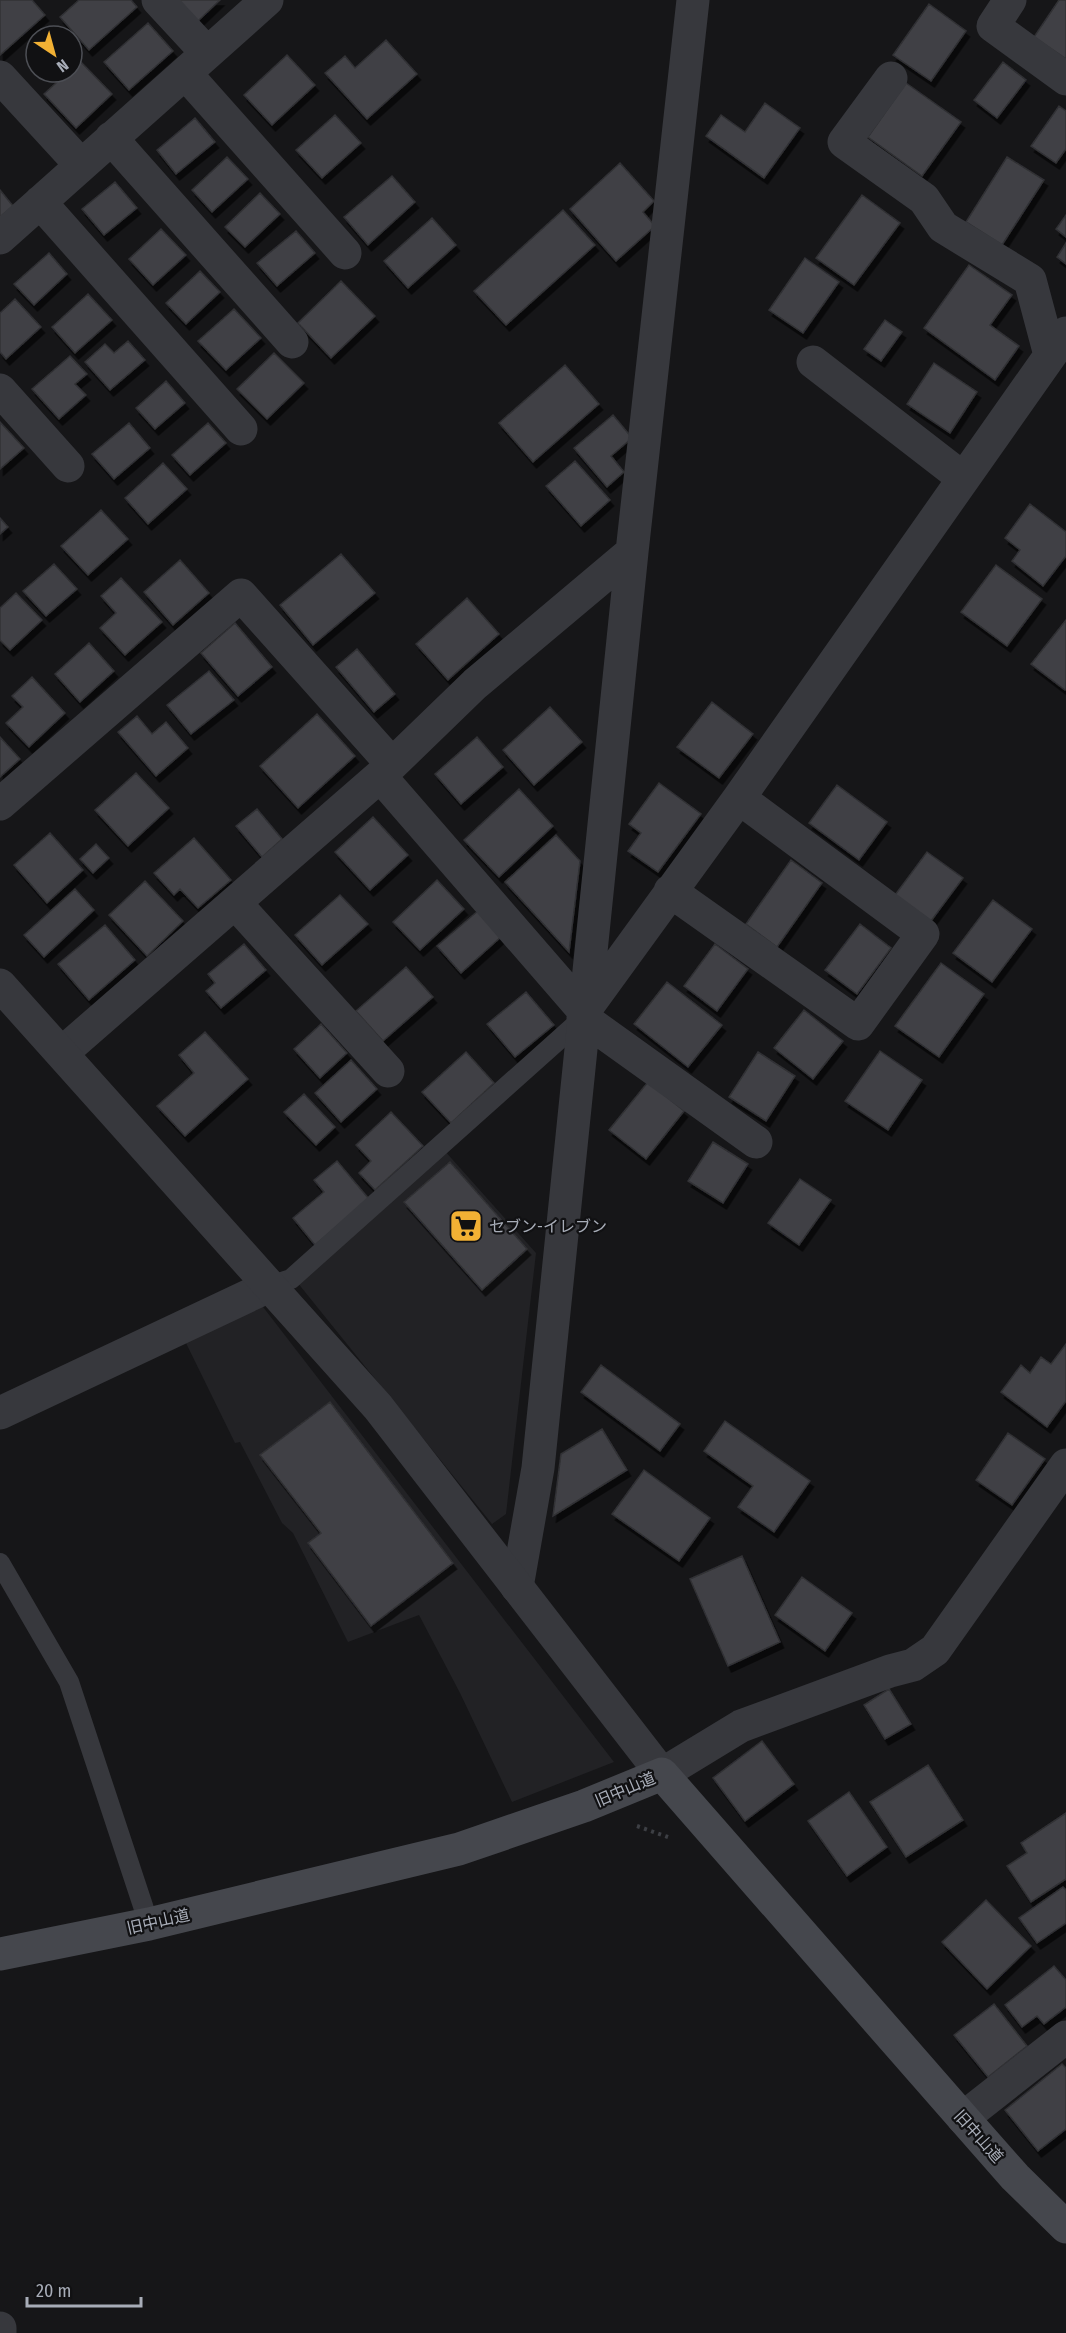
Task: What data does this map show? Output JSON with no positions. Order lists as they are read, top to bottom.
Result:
{
  "streets": {
    "main road": ["旧中山道"]
  },
  "places": {
    "supermarket": ["セブン-イレブン"]
  },
  "scale_bar": "20 m",
  "north": "bottom right"
}
